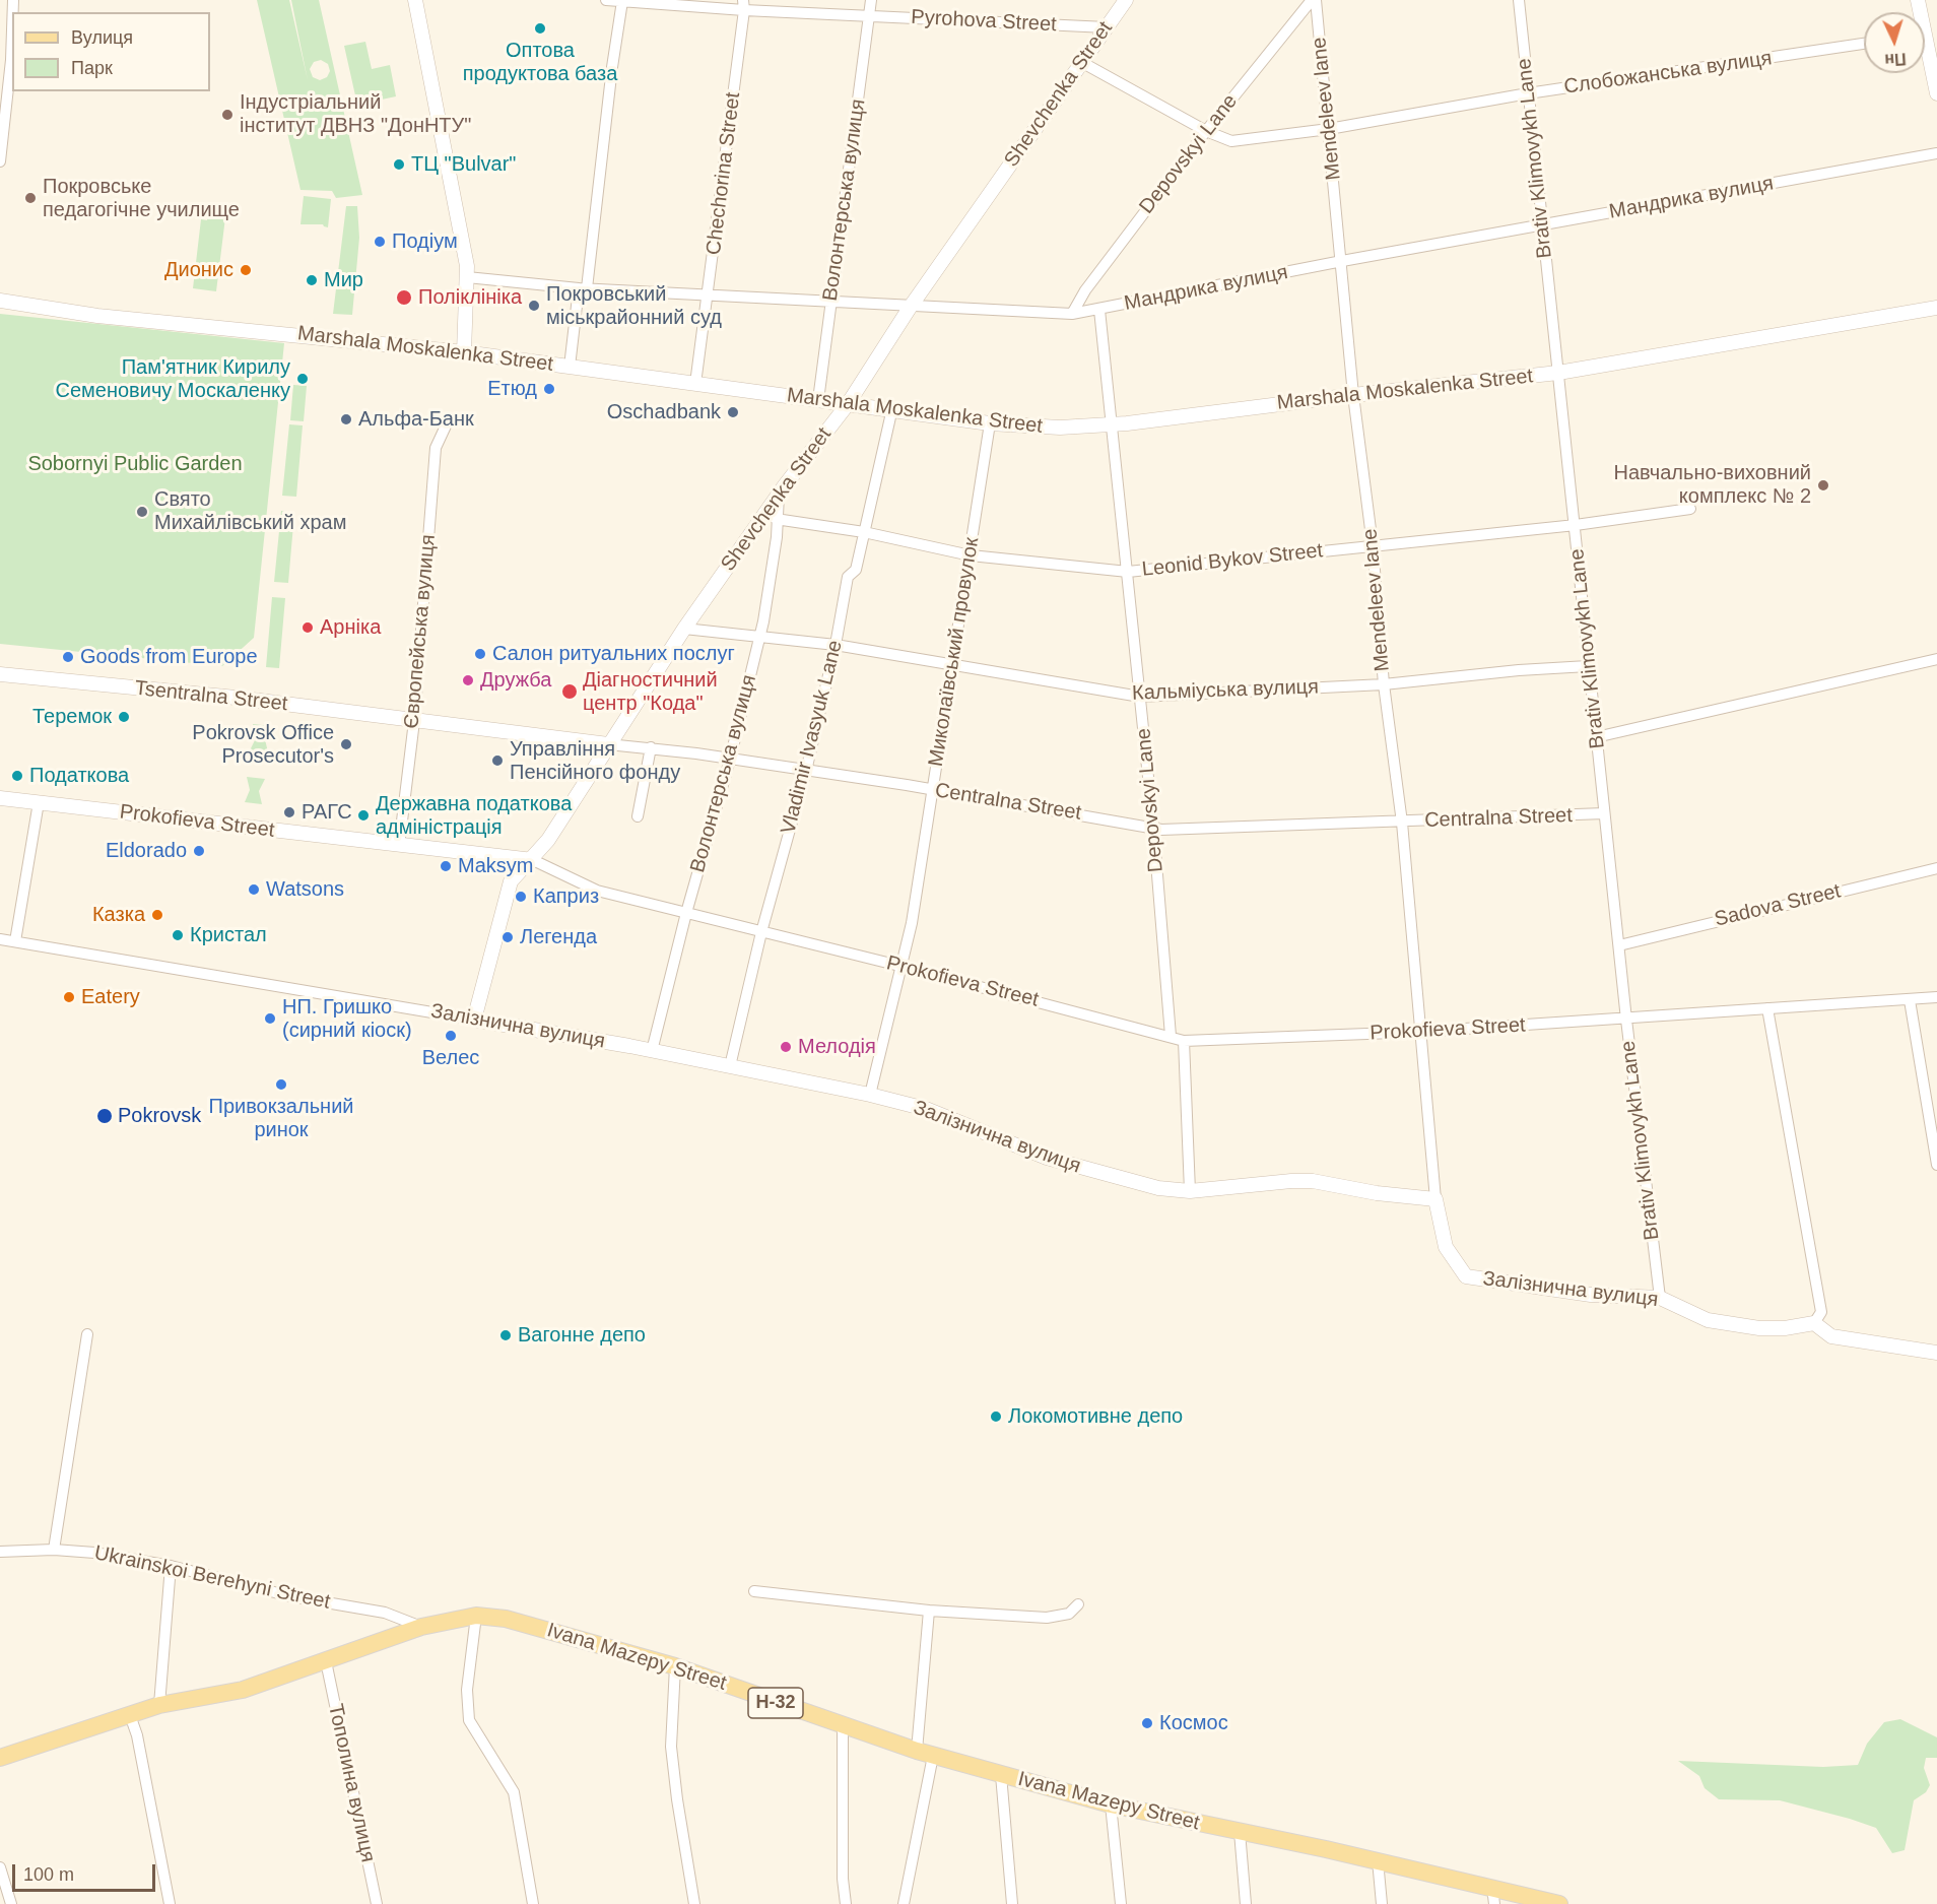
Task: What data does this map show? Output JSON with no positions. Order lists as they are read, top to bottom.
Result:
{
  "streets": {
    "main road": ["Ivana Mazepy Street", "Н-32"],
    "street": [
      "Pyrohova Street",
      "Слобожанська вулиця",
      "Shevchenka Street",
      "Mendeleev lane",
      "Depovskyi Lane",
      "Brativ Klimovykh Lane",
      "Chechorina Street",
      "Мандрика вулиця",
      "Волонтерська вулиця",
      "Marshala Moskalenka Street",
      "Leonid Bykov Street",
      "Європейська вулиця",
      "Миколаївський провулок",
      "Кальміуська вулиця",
      "Vladimir Ivasyuk Lane",
      "Centralna Street",
      "Prokofieva Street",
      "Sadova Street",
      "Залізнична вулиця",
      "Ukrainskoi Berehyni Street",
      "Тополина вулиця"
    ]
  },
  "crossings": [
    ["Pyrohova Street", "Shevchenka Street"],
    ["Pyrohova Street", "Chechorina Street"],
    ["Pyrohova Street", "Волонтерська вулиця"],
    ["Слобожанська вулиця", "Shevchenka Street"],
    ["Слобожанська вулиця", "Mendeleev lane"],
    ["Слобожанська вулиця", "Depovskyi Lane"],
    ["Слобожанська вулиця", "Brativ Klimovykh Lane"],
    ["Shevchenka Street", "Мандрика вулиця"],
    ["Shevchenka Street", "Волонтерська вулиця"],
    ["Shevchenka Street", "Marshala Moskalenka Street"],
    ["Shevchenka Street", "Кальміуська вулиця"],
    ["Shevchenka Street", "Centralna Street"],
    ["Shevchenka Street", "Prokofieva Street"],
    ["Shevchenka Street", "Залізнична вулиця"],
    ["Mendeleev lane", "Depovskyi Lane"],
    ["Mendeleev lane", "Мандрика вулиця"],
    ["Mendeleev lane", "Marshala Moskalenka Street"],
    ["Mendeleev lane", "Leonid Bykov Street"],
    ["Mendeleev lane", "Кальміуська вулиця"],
    ["Mendeleev lane", "Centralna Street"],
    ["Mendeleev lane", "Prokofieva Street"],
    ["Mendeleev lane", "Залізнична вулиця"],
    ["Depovskyi Lane", "Мандрика вулиця"],
    ["Depovskyi Lane", "Marshala Moskalenka Street"],
    ["Depovskyi Lane", "Leonid Bykov Street"],
    ["Depovskyi Lane", "Кальміуська вулиця"],
    ["Depovskyi Lane", "Centralna Street"],
    ["Depovskyi Lane", "Prokofieva Street"],
    ["Brativ Klimovykh Lane", "Мандрика вулиця"],
    ["Brativ Klimovykh Lane", "Marshala Moskalenka Street"],
    ["Brativ Klimovykh Lane", "Leonid Bykov Street"],
    ["Brativ Klimovykh Lane", "Кальміуська вулиця"],
    ["Brativ Klimovykh Lane", "Centralna Street"],
    ["Brativ Klimovykh Lane", "Prokofieva Street"],
    ["Brativ Klimovykh Lane", "Sadova Street"],
    ["Brativ Klimovykh Lane", "Залізнична вулиця"],
    ["Chechorina Street", "Мандрика вулиця"],
    ["Chechorina Street", "Marshala Moskalenka Street"],
    ["Мандрика вулиця", "Волонтерська вулиця"],
    ["Волонтерська вулиця", "Marshala Moskalenka Street"],
    ["Волонтерська вулиця", "Leonid Bykov Street"],
    ["Волонтерська вулиця", "Кальміуська вулиця"],
    ["Волонтерська вулиця", "Centralna Street"],
    ["Волонтерська вулиця", "Prokofieva Street"],
    ["Волонтерська вулиця", "Залізнична вулиця"],
    ["Marshala Moskalenka Street", "Миколаївський провулок"],
    ["Marshala Moskalenka Street", "Vladimir Ivasyuk Lane"],
    ["Leonid Bykov Street", "Миколаївський провулок"],
    ["Leonid Bykov Street", "Vladimir Ivasyuk Lane"],
    ["Європейська вулиця", "Centralna Street"],
    ["Європейська вулиця", "Prokofieva Street"],
    ["Миколаївський провулок", "Кальміуська вулиця"],
    ["Миколаївський провулок", "Centralna Street"],
    ["Миколаївський провулок", "Prokofieva Street"],
    ["Миколаївський провулок", "Залізнична вулиця"],
    ["Кальміуська вулиця", "Vladimir Ivasyuk Lane"],
    ["Vladimir Ivasyuk Lane", "Centralna Street"],
    ["Vladimir Ivasyuk Lane", "Prokofieva Street"],
    ["Vladimir Ivasyuk Lane", "Залізнична вулиця"],
    ["Ukrainskoi Berehyni Street", "Ivana Mazepy Street"],
    ["Ivana Mazepy Street", "Тополина вулиця"]
  ],
  "parks": ["Sobornyi Public Garden"],
  "places": [
    "Оптова продуктова база",
    "Індустріальний інститут ДВНЗ \"ДонНТУ\"",
    "ТЦ \"Bulvar\"",
    "Покровське педагогічне училище",
    "Подіум",
    "Дионис",
    "Мир",
    "Поліклініка",
    "Покровський міськрайонний суд",
    "Пам'ятник Кирилу Семеновичу Москаленку",
    "Етюд",
    "Oschadbank",
    "Альфа-Банк",
    "Навчально-виховний комплекс № 2",
    "Свято Михайлівський храм",
    "Арніка",
    "Салон ритуальних послуг",
    "Goods from Europe",
    "Дружба",
    "Діагностичний центр \"Кода\"",
    "Теремок",
    "Pokrovsk Office Prosecutor's",
    "Управління Пенсійного фонду",
    "Податкова",
    "РАГС",
    "Державна податкова адміністрація",
    "Eldorado",
    "Maksym",
    "Watsons",
    "Каприз",
    "Казка",
    "Кристал",
    "Легенда",
    "Eatery",
    "НП. Гришко (сирний кіоск)",
    "Велес",
    "Мелодія",
    "Привокзальний ринок",
    "Pokrovsk",
    "Вагонне депо",
    "Локомотивне депо",
    "Космос"
  ],
  "legend": ["Вулиця", "Парк"],
  "scale_bar": "100 m",
  "north": "bottom"
}
